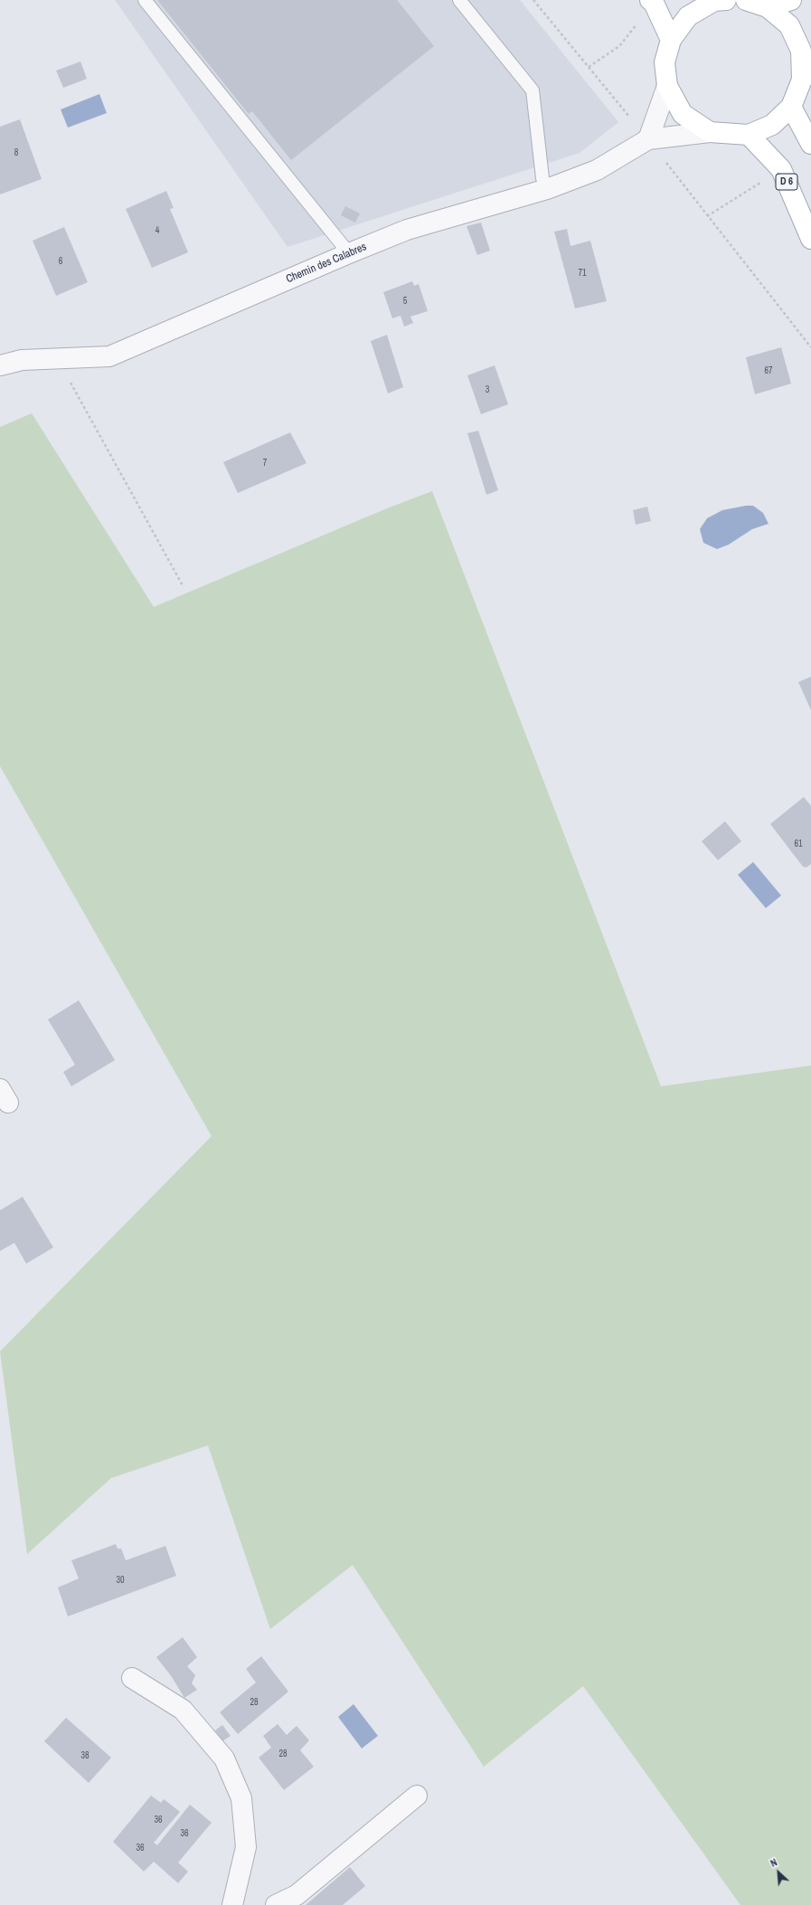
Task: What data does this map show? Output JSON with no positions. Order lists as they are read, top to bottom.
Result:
{
  "streets": {
    "main road": ["D 6"],
    "street": ["Chemin des Calabres"]
  },
  "house_numbers": [
    "8",
    "4",
    "6",
    "71",
    "5",
    "67",
    "3",
    "7",
    "61",
    "30",
    "28",
    "28",
    "38",
    "36",
    "36",
    "36"
  ],
  "north": "top left"
}
